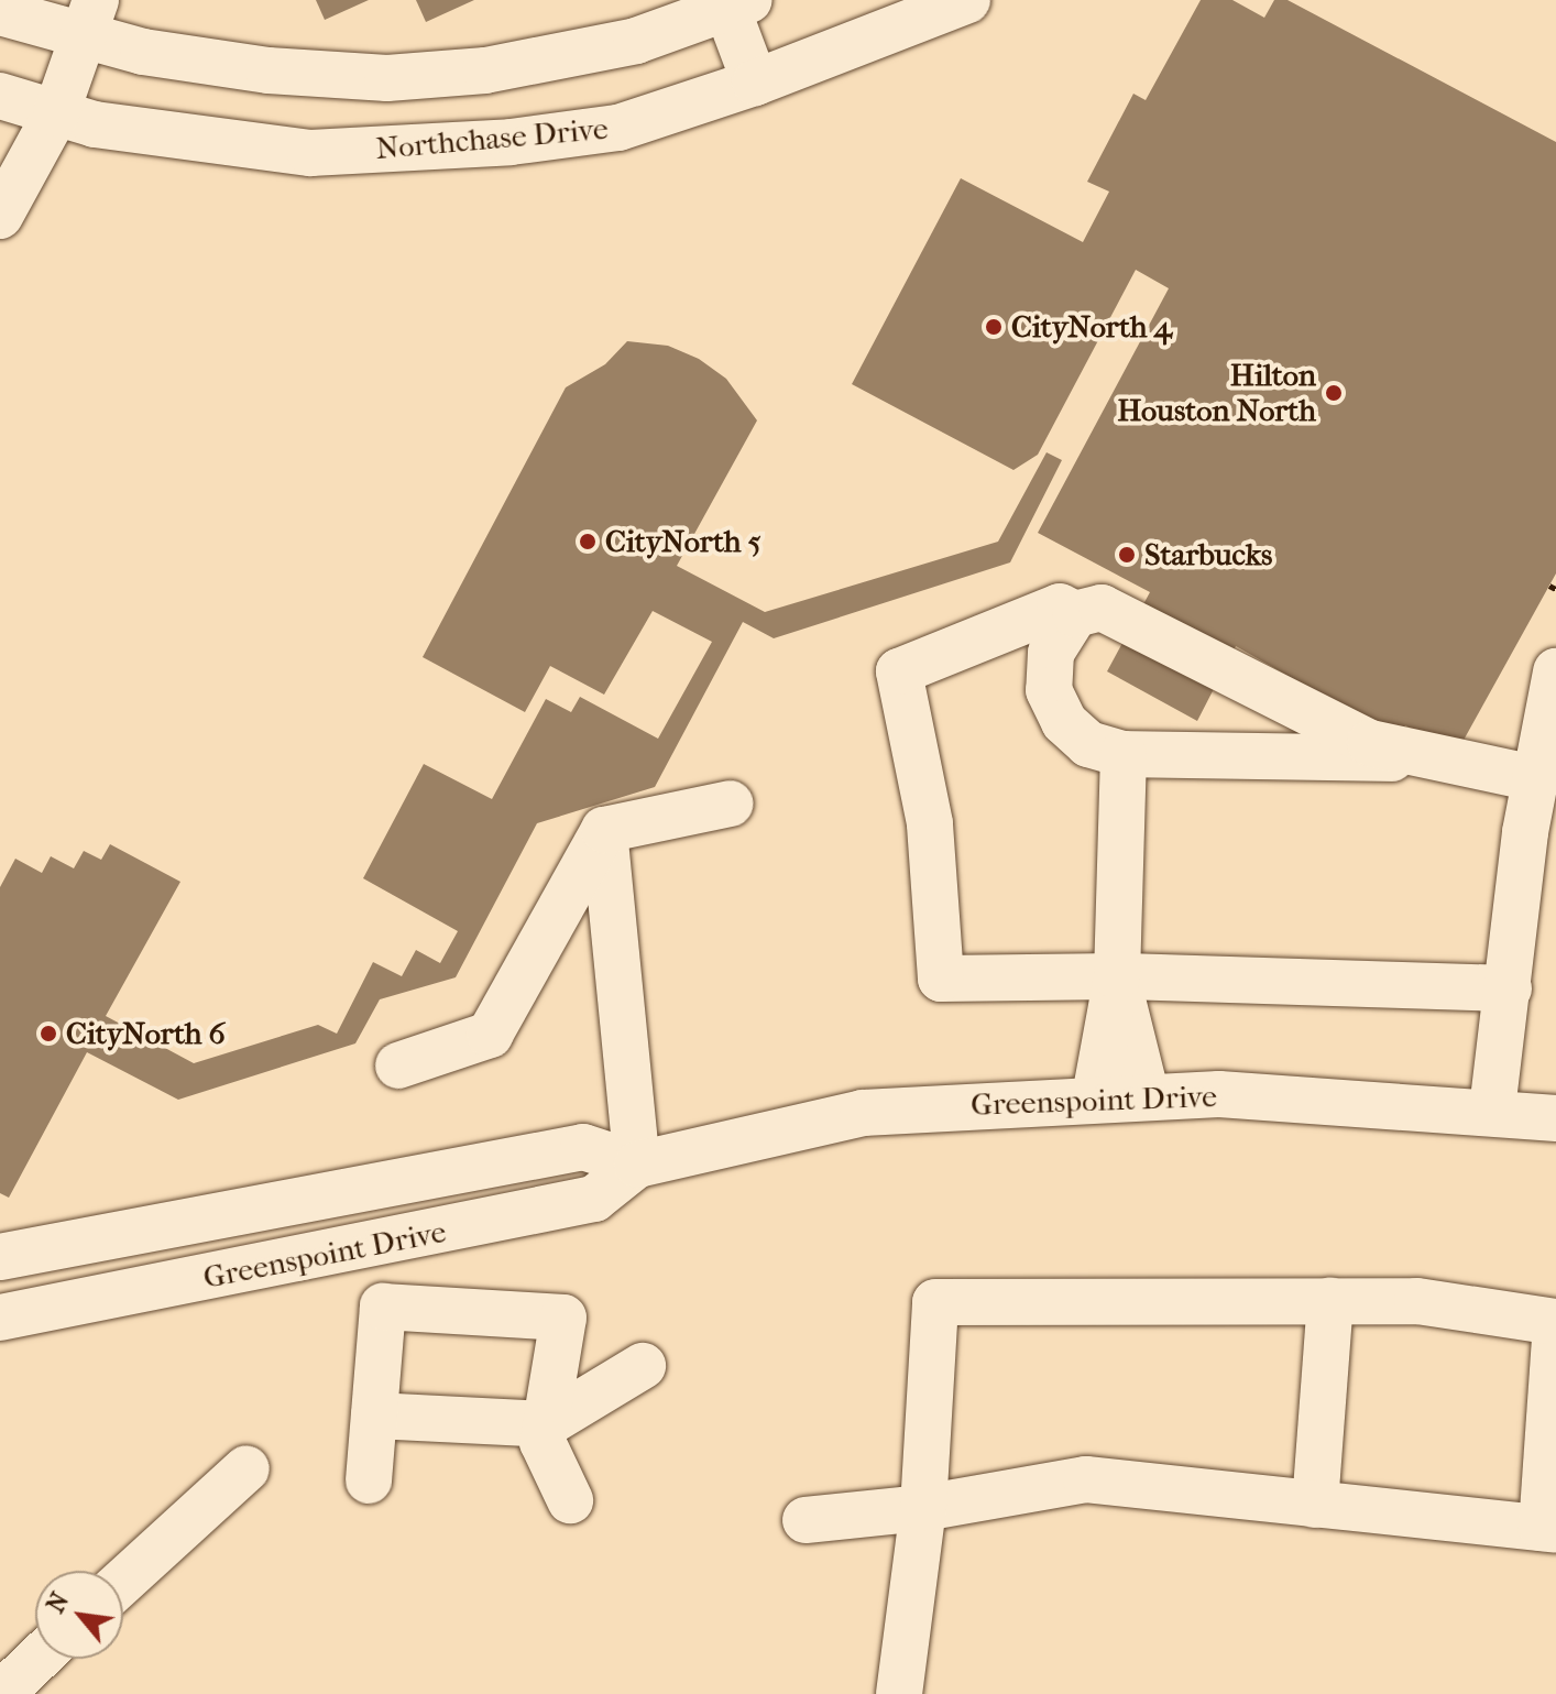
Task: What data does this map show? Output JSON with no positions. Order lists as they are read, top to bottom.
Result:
{
  "streets": {
    "street": ["Northchase Drive", "Greenspoint Drive"]
  },
  "places": [
    "CityNorth 4",
    "Hilton Houston North",
    "CityNorth 5",
    "Starbucks",
    "CityNorth 6"
  ],
  "north": "top left"
}
